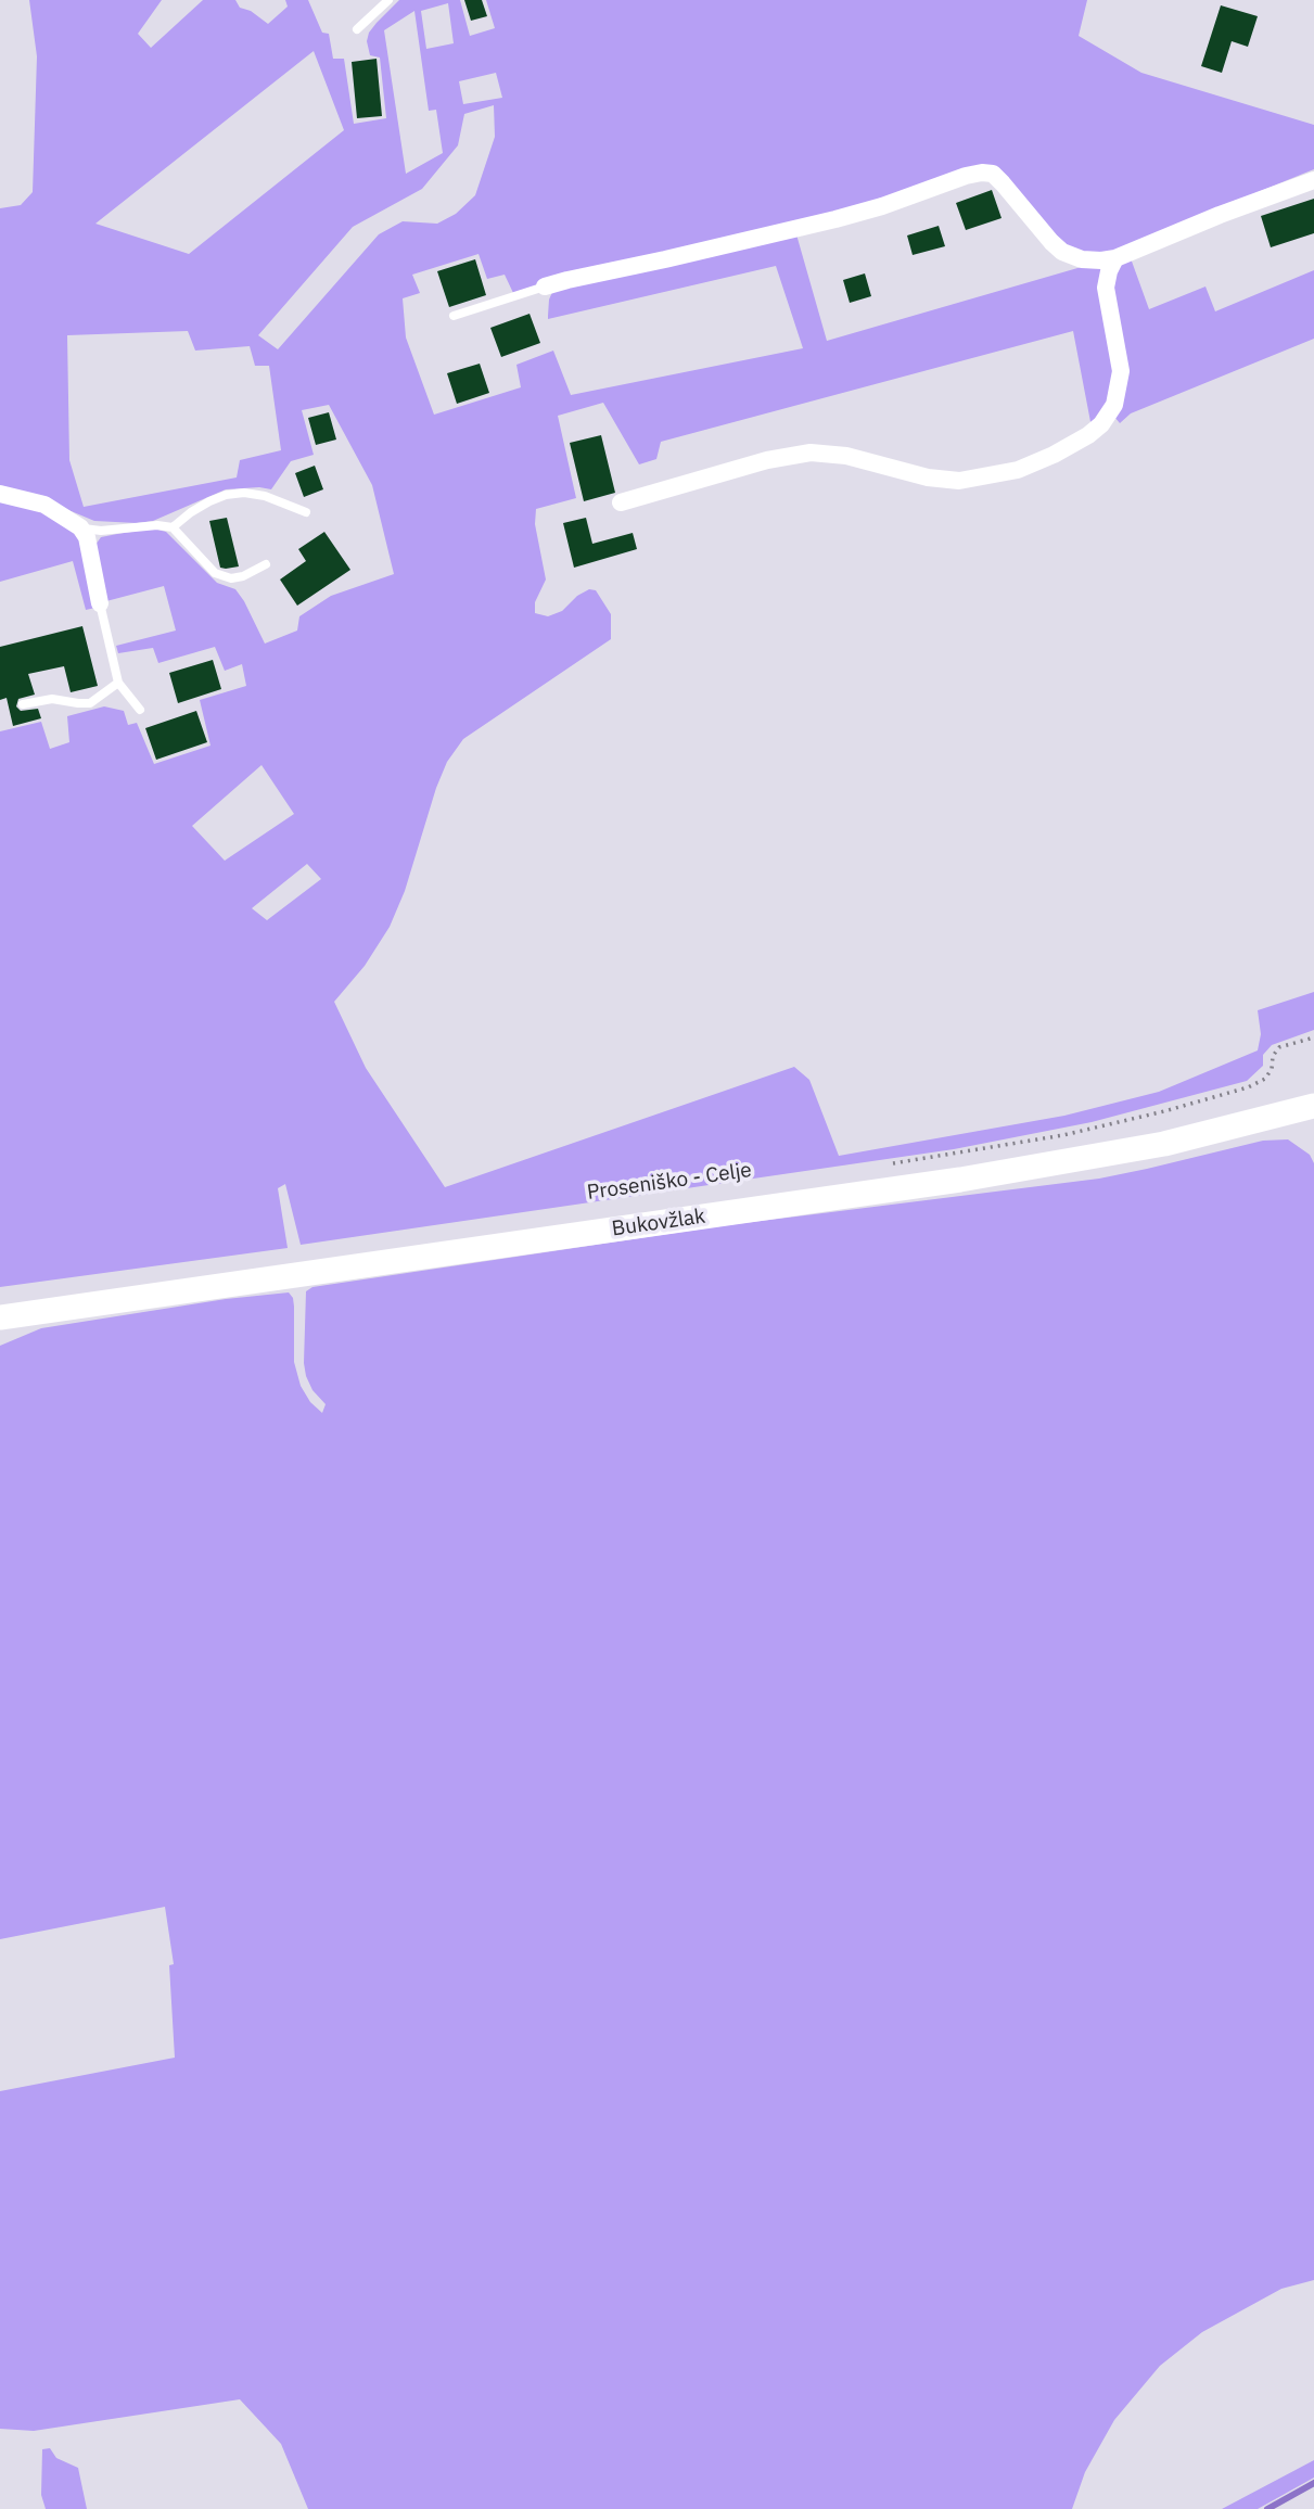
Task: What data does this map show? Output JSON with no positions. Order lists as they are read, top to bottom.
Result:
{
  "streets": {
    "main road": ["Bukovžlak"]
  }
}
